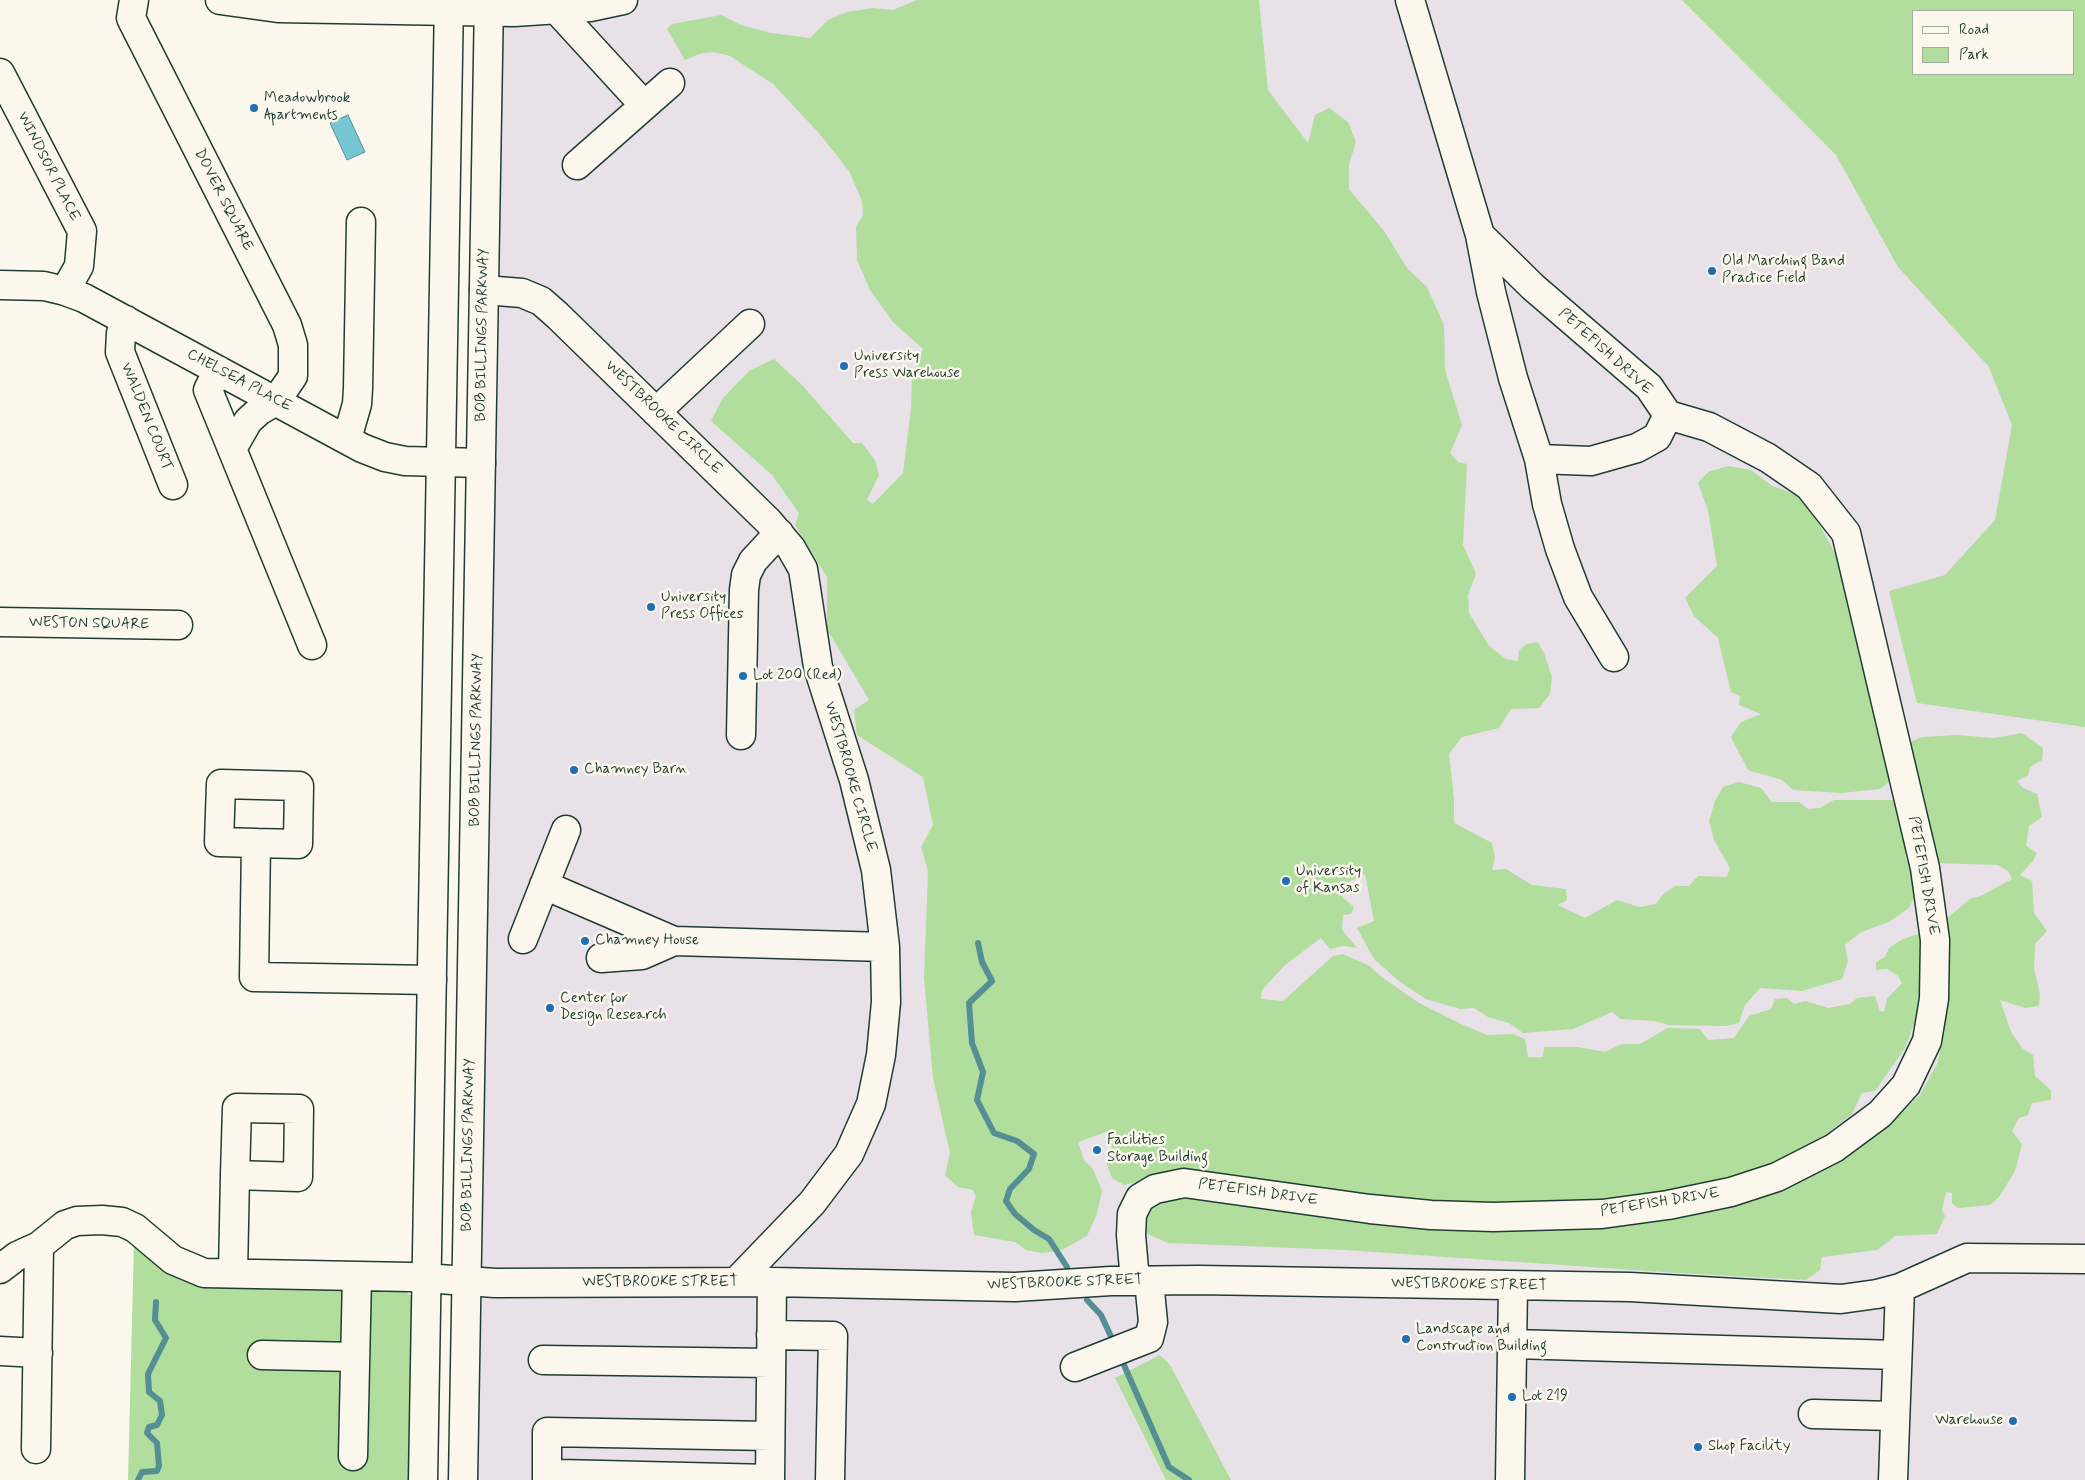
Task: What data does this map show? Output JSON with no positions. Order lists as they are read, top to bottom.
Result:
{
  "streets": {
    "street": [
      "WINDSOR PLACE",
      "DOVER SQUARE",
      "BOB BILLINGS PARKWAY",
      "PETEFISH DRIVE",
      "CHELSEA PLACE",
      "WALDEN COURT",
      "WESTBROOKE CIRCLE",
      "WESTON SQUARE",
      "WESTBROOKE STREET"
    ]
  },
  "crossings": [
    ["WINDSOR PLACE", "CHELSEA PLACE"],
    ["DOVER SQUARE", "CHELSEA PLACE"],
    ["BOB BILLINGS PARKWAY", "CHELSEA PLACE"],
    ["BOB BILLINGS PARKWAY", "WESTBROOKE CIRCLE"],
    ["BOB BILLINGS PARKWAY", "WESTBROOKE STREET"],
    ["PETEFISH DRIVE", "WESTBROOKE STREET"],
    ["CHELSEA PLACE", "WALDEN COURT"],
    ["WESTBROOKE CIRCLE", "WESTBROOKE STREET"]
  ],
  "places": [
    "Meadowbrook Apartments",
    "Old Marching Band Practice Field",
    "University Press Warehouse",
    "University Press Offices",
    "Lot 200 (Red)",
    "Chamney Barn",
    "University of Kansas",
    "Chamney House",
    "Center for Design Research",
    "Facilities Storage Building",
    "Landscape and Construction Building",
    "Lot 219",
    "Warehouse",
    "Shop Facility"
  ],
  "legend": ["Road", "Park"]
}
